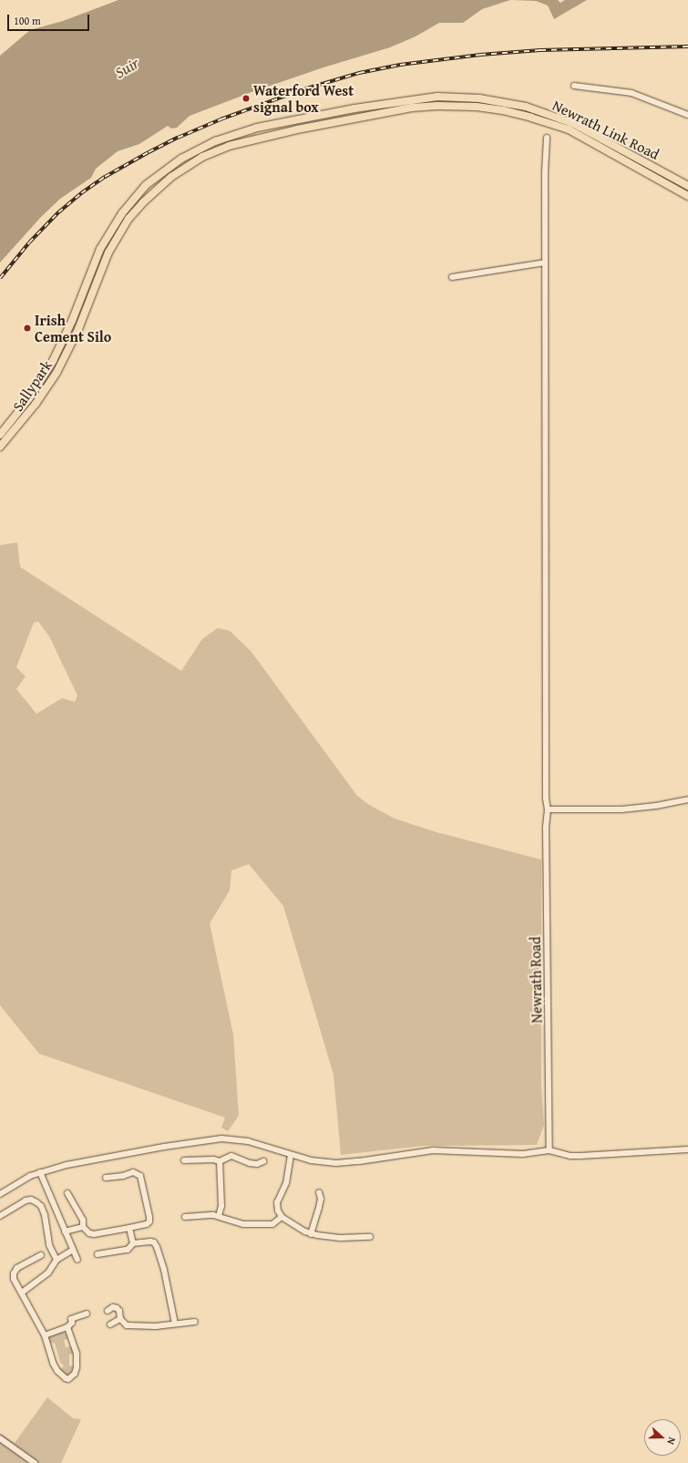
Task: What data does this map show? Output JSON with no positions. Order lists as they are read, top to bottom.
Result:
{
  "streets": {
    "main road": ["Newrath Link Road", "Sallypark"],
    "street": ["Newrath Road"]
  },
  "crossings": [
    ["Newrath Link Road", "Sallypark"]
  ],
  "water": ["Suir"],
  "places": ["Waterford West signal box", "Irish Cement Silo"],
  "scale_bar": "100 m",
  "north": "right"
}
